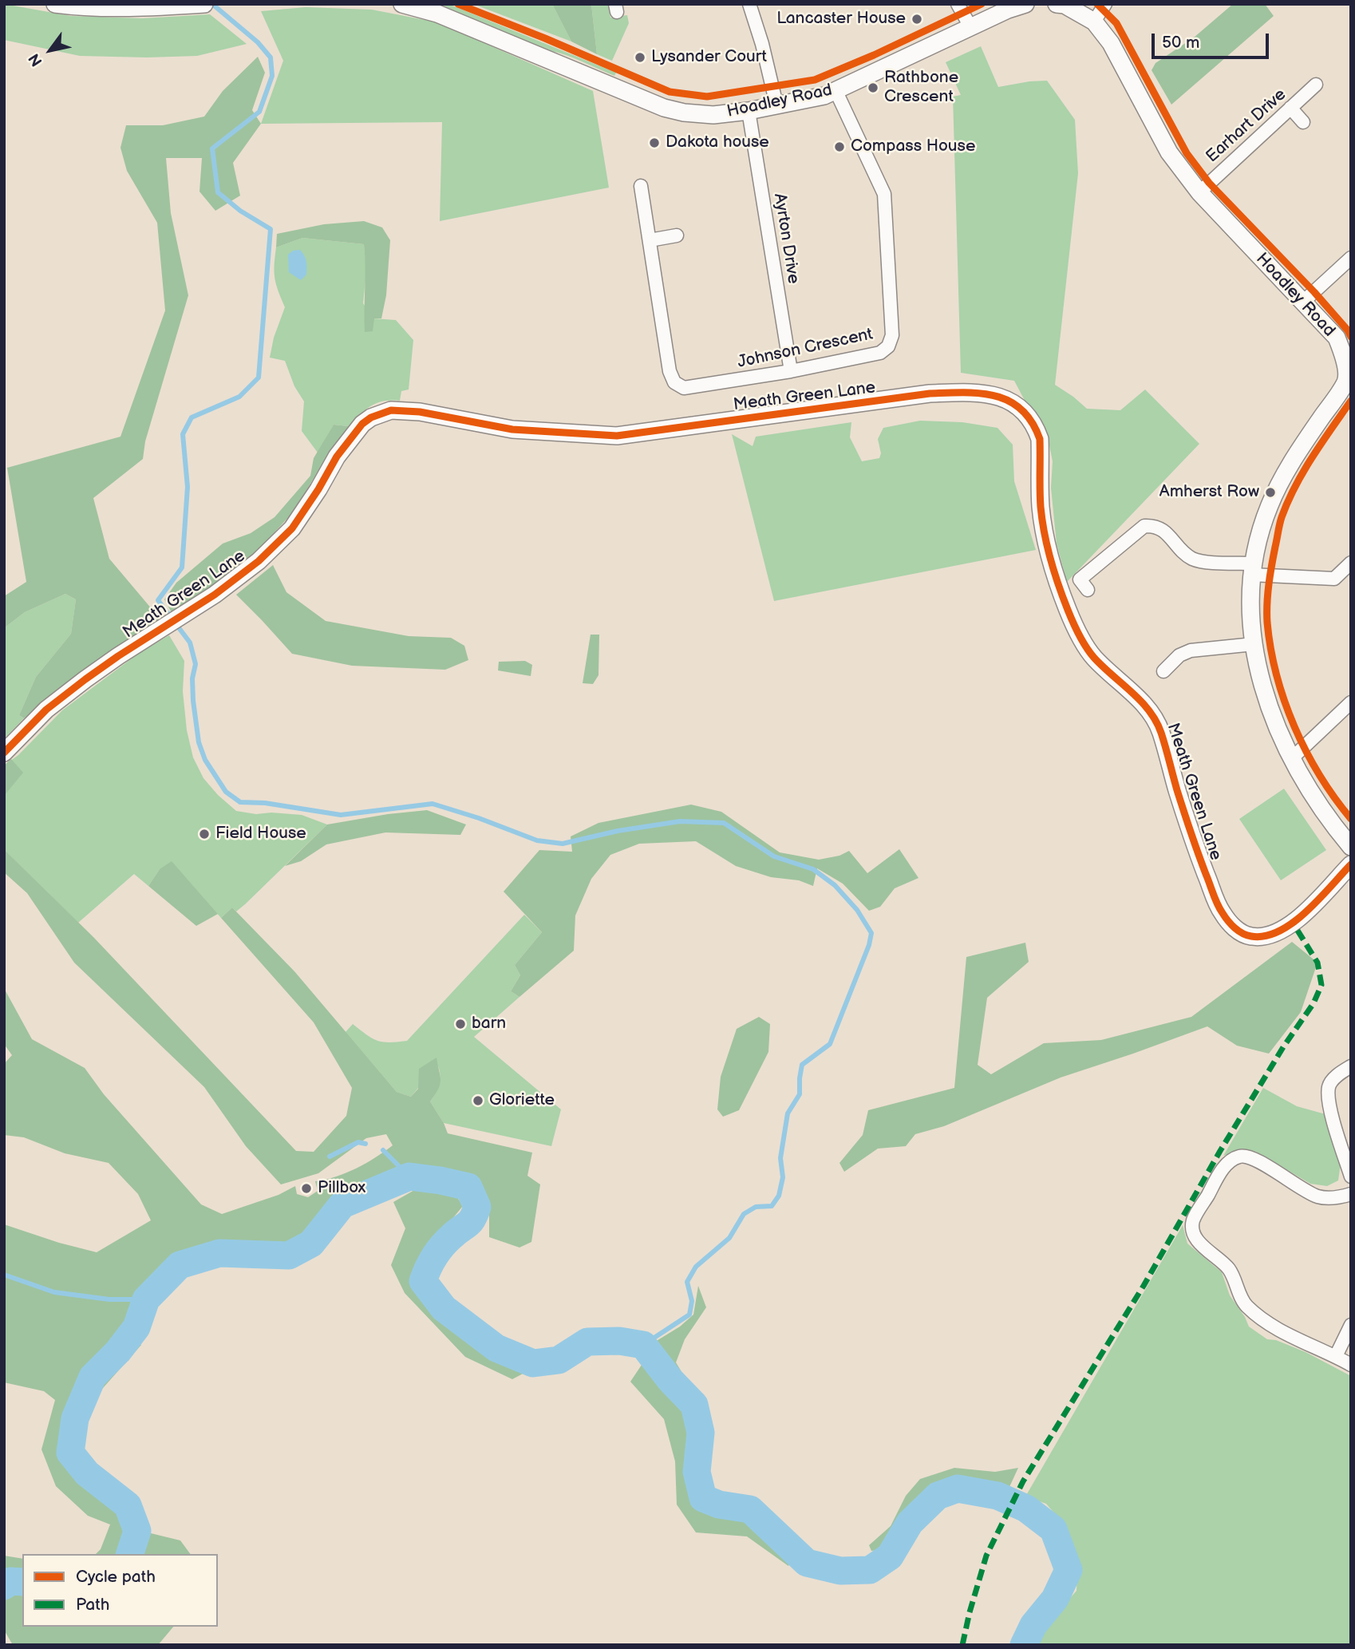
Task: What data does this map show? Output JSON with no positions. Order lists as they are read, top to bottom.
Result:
{
  "streets": {
    "street": [
      "Hoadley Road",
      "Earhart Drive",
      "Ayrton Drive",
      "Johnson Crescent",
      "Meath Green Lane"
    ]
  },
  "crossings": [
    ["Hoadley Road", "Earhart Drive"],
    ["Hoadley Road", "Ayrton Drive"],
    ["Hoadley Road", "Johnson Crescent"],
    ["Ayrton Drive", "Johnson Crescent"]
  ],
  "places": [
    "Lancaster House",
    "Lysander Court",
    "Rathbone Crescent",
    "Dakota house",
    "Compass House",
    "Amherst Row",
    "Field House",
    "barn",
    "Gloriette",
    "Pillbox"
  ],
  "legend": ["Cycle path", "Path"],
  "scale_bar": "50 m",
  "north": "bottom left"
}
